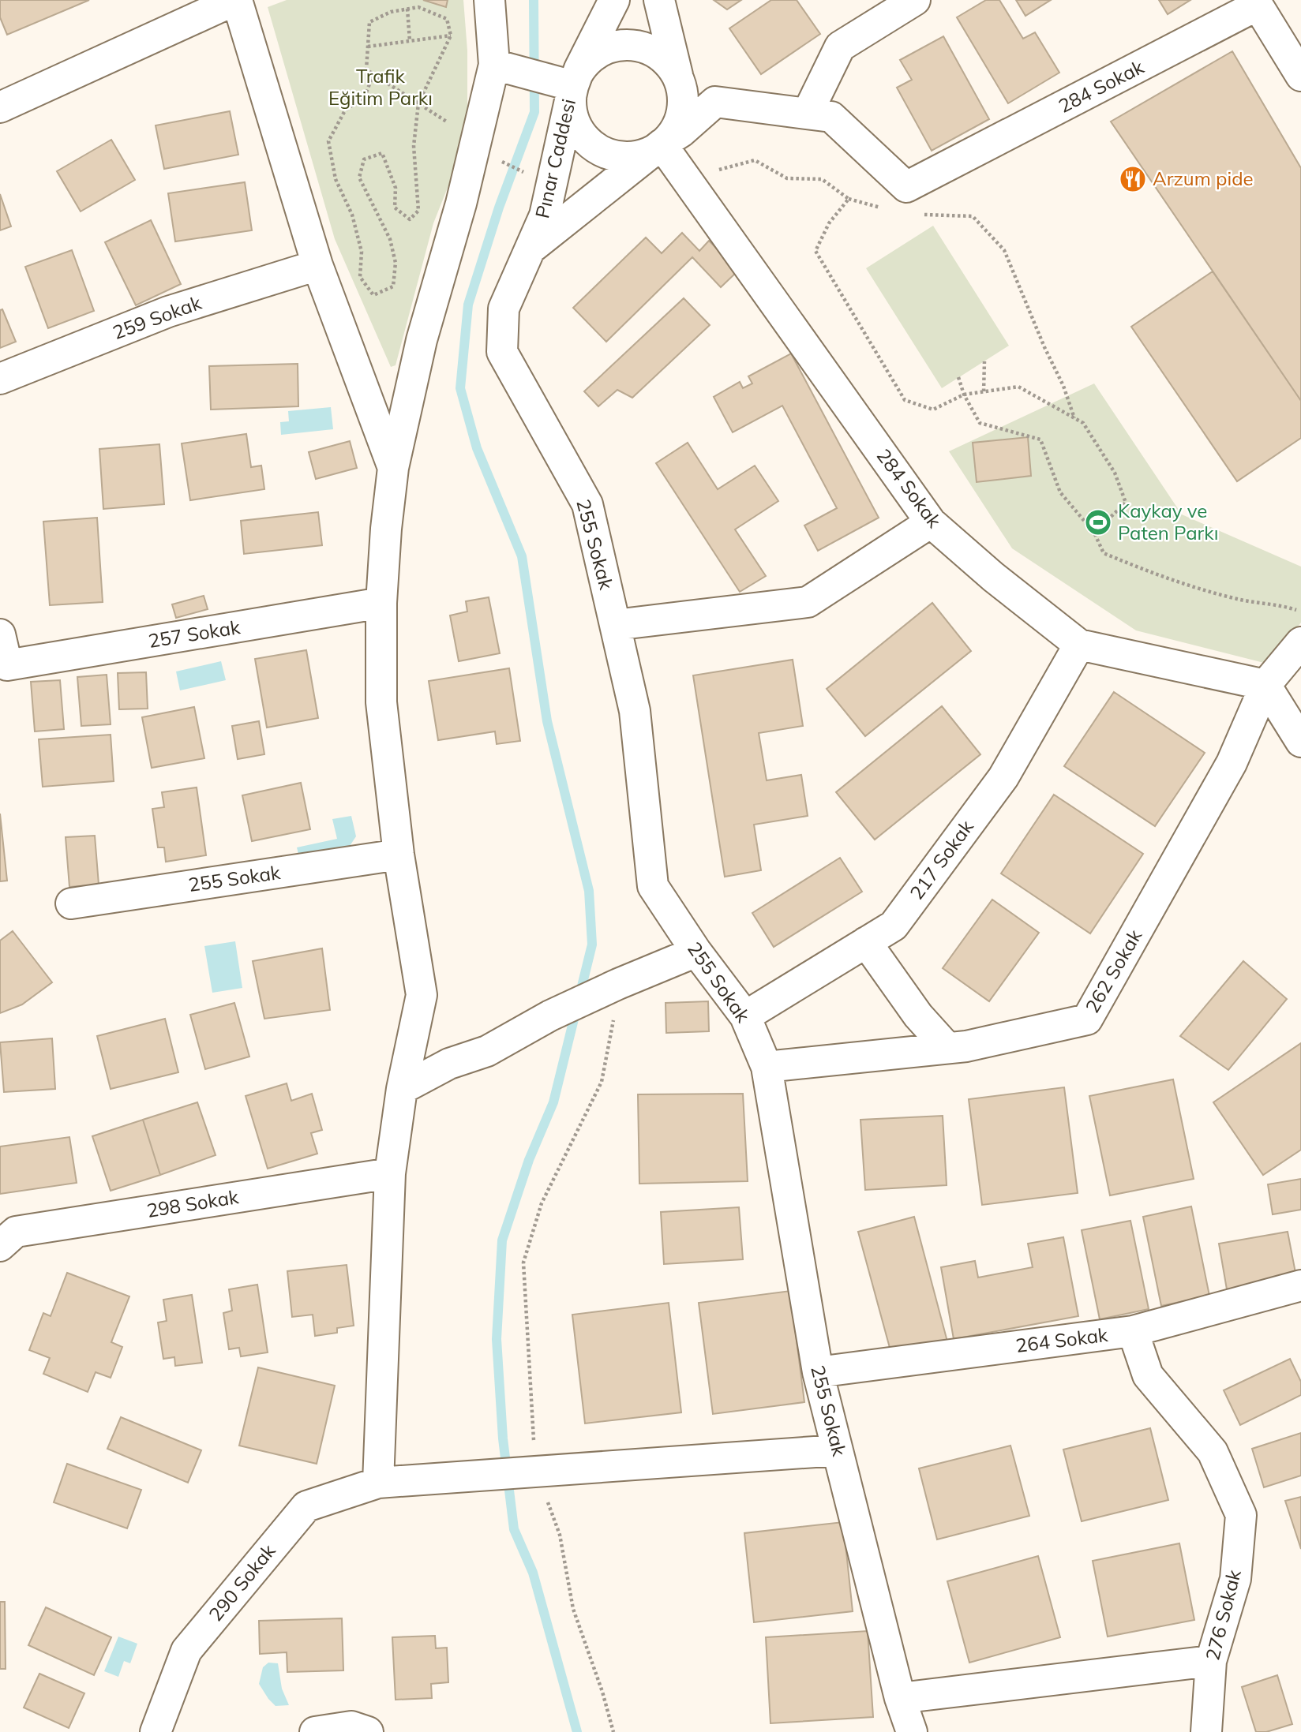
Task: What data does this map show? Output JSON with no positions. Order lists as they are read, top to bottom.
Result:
{
  "streets": {
    "street": [
      "284 Sokak",
      "Pınar Caddesi",
      "259 Sokak",
      "255 Sokak",
      "257 Sokak",
      "217 Sokak",
      "262 Sokak",
      "298 Sokak",
      "264 Sokak",
      "290 Sokak",
      "276 Sokak"
    ]
  },
  "crossings": [
    ["284 Sokak", "Pınar Caddesi"],
    ["284 Sokak", "217 Sokak"],
    ["284 Sokak", "262 Sokak"],
    ["Pınar Caddesi", "255 Sokak"],
    ["255 Sokak", "217 Sokak"],
    ["255 Sokak", "262 Sokak"],
    ["255 Sokak", "264 Sokak"],
    ["255 Sokak", "290 Sokak"],
    ["264 Sokak", "276 Sokak"]
  ],
  "parks": ["Trafik Eğitim Parkı"],
  "places": {
    "restaurant": ["Arzum pide"],
    "sports": ["Kaykay ve Paten Parkı"]
  }
}
